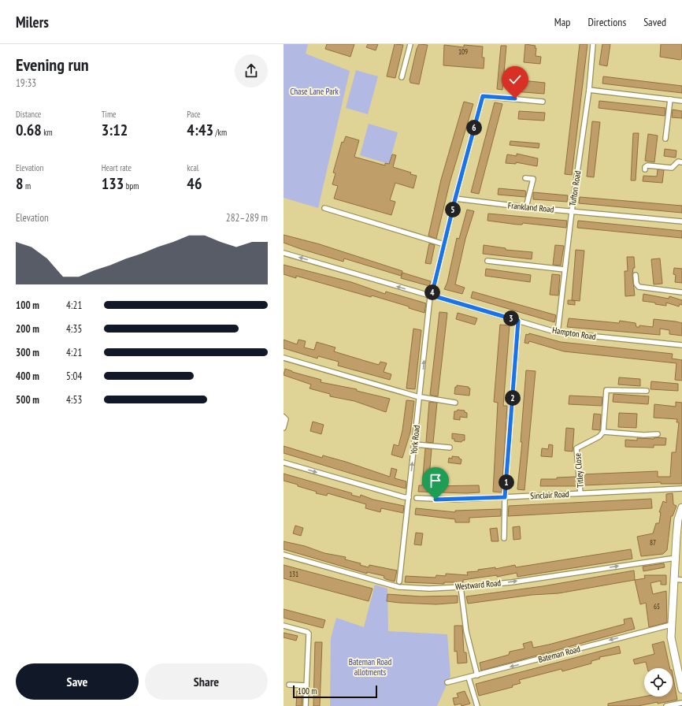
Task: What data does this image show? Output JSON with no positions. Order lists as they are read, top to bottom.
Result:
{
  "streets": {
    "street": [
      "Tufton Road",
      "Frankland Road",
      "Hampton Road",
      "York Road",
      "Titley Close",
      "Sinclair Road",
      "Westward Road",
      "Bateman Road"
    ]
  },
  "crossings": [
    ["Tufton Road", "Frankland Road"],
    ["Tufton Road", "Hampton Road"],
    ["Frankland Road", "York Road"],
    ["Hampton Road", "York Road"],
    ["Titley Close", "Sinclair Road"]
  ],
  "one_way": ["Hampton Road", "Westward Road", "Bateman Road"],
  "parks": ["Chase Lane Park", "Bateman Road allotments"],
  "house_numbers": [
    "109",
    "87",
    "131",
    "65"
  ],
  "scale_bar": "100 m",
  "page": {
    "header": "Milers",
    "nav": ["Map", "Directions", "Saved"],
    "heading": ["Evening run", "19:33"],
    "stats": [
      ["Distance", "0.68 km"],
      ["Time", "3:12"],
      ["Pace", "4:43 /km"],
      ["Elevation", "8 m"],
      ["Heart rate", "133 bpm"],
      ["kcal", "46"]
    ],
    "pins": [
      "6",
      "5",
      "4",
      "3",
      "2",
      "1"
    ],
    "chart": ["Elevation", "282–289 m"],
    "list": [
      {
        "name": "100 m",
        "note": "4:21"
      },
      {
        "name": "200 m",
        "note": "4:35"
      },
      {
        "name": "300 m",
        "note": "4:21"
      },
      {
        "name": "400 m",
        "note": "5:04"
      },
      {
        "name": "500 m",
        "note": "4:53"
      }
    ],
    "buttons": ["Save", "Share"],
    "scale": "100 m"
  }
}
